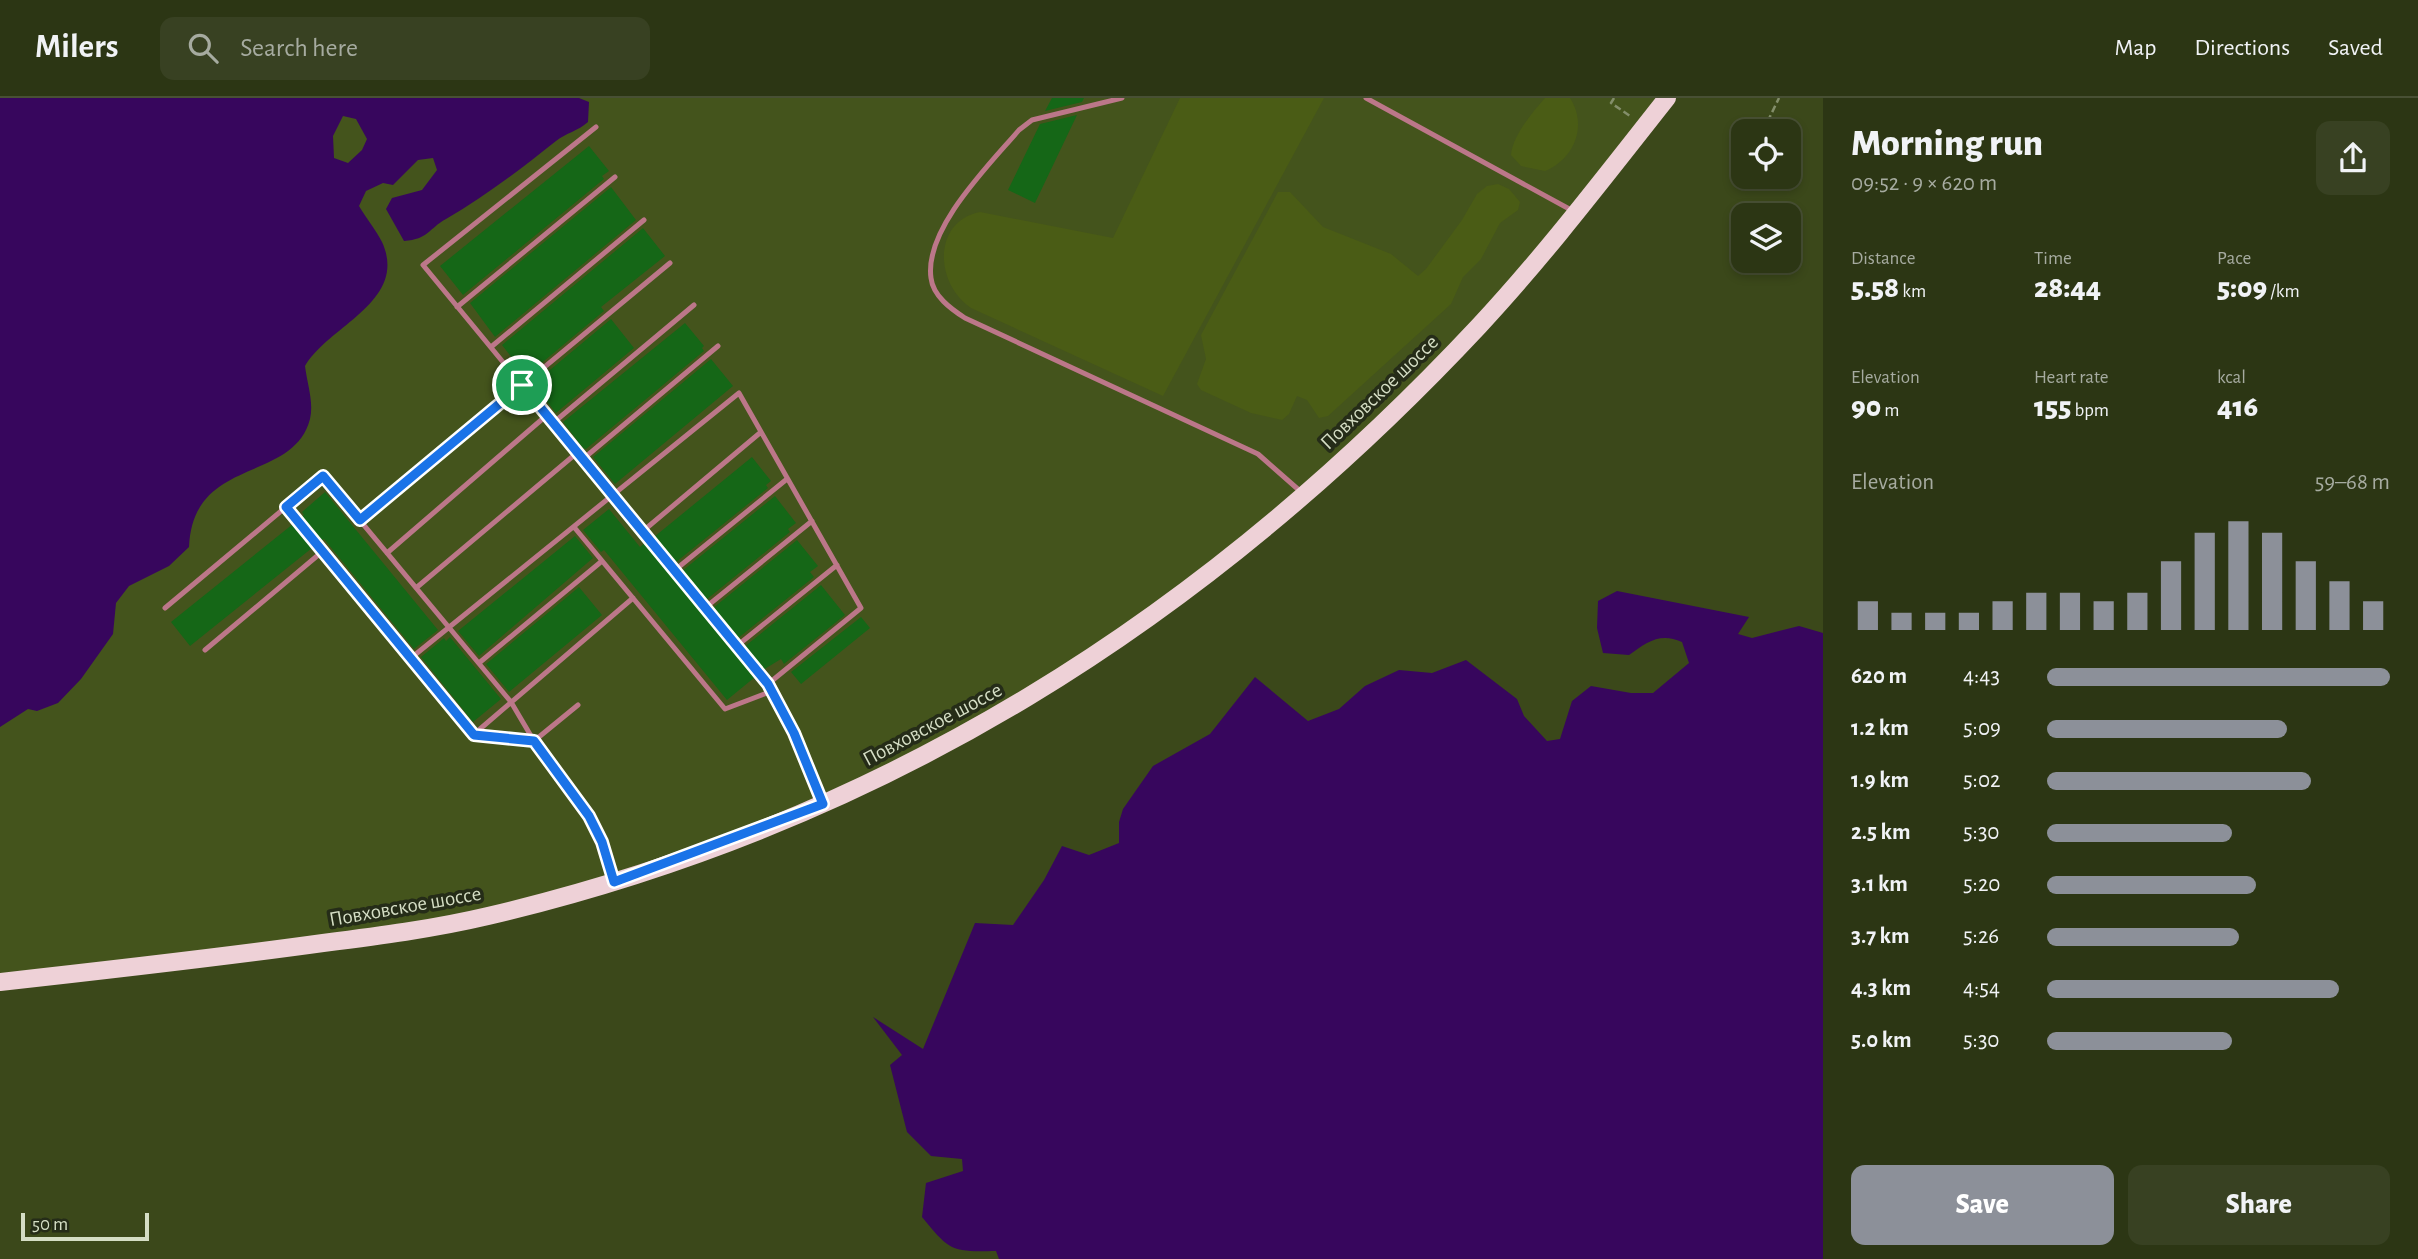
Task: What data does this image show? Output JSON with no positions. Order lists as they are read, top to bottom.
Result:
{
  "streets": {
    "main road": ["Повховское шоссе"]
  },
  "scale_bar": "50 m",
  "page": {
    "header": "Milers",
    "search": "Search here",
    "nav": ["Map", "Directions", "Saved"],
    "heading": ["Morning run", "09:52 · 9 × 620 m"],
    "stats": [
      ["Distance", "5.58 km"],
      ["Time", "28:44"],
      ["Pace", "5:09 /km"],
      ["Elevation", "90 m"],
      ["Heart rate", "155 bpm"],
      ["kcal", "416"]
    ],
    "chart": ["Elevation", "59–68 m"],
    "list": [
      {
        "name": "620 m",
        "note": "4:43"
      },
      {
        "name": "1.2 km",
        "note": "5:09"
      },
      {
        "name": "1.9 km",
        "note": "5:02"
      },
      {
        "name": "2.5 km",
        "note": "5:30"
      },
      {
        "name": "3.1 km",
        "note": "5:20"
      },
      {
        "name": "3.7 km",
        "note": "5:26"
      },
      {
        "name": "4.3 km",
        "note": "4:54"
      },
      {
        "name": "5.0 km",
        "note": "5:30"
      }
    ],
    "buttons": ["Save", "Share"],
    "scale": "50 m"
  }
}
